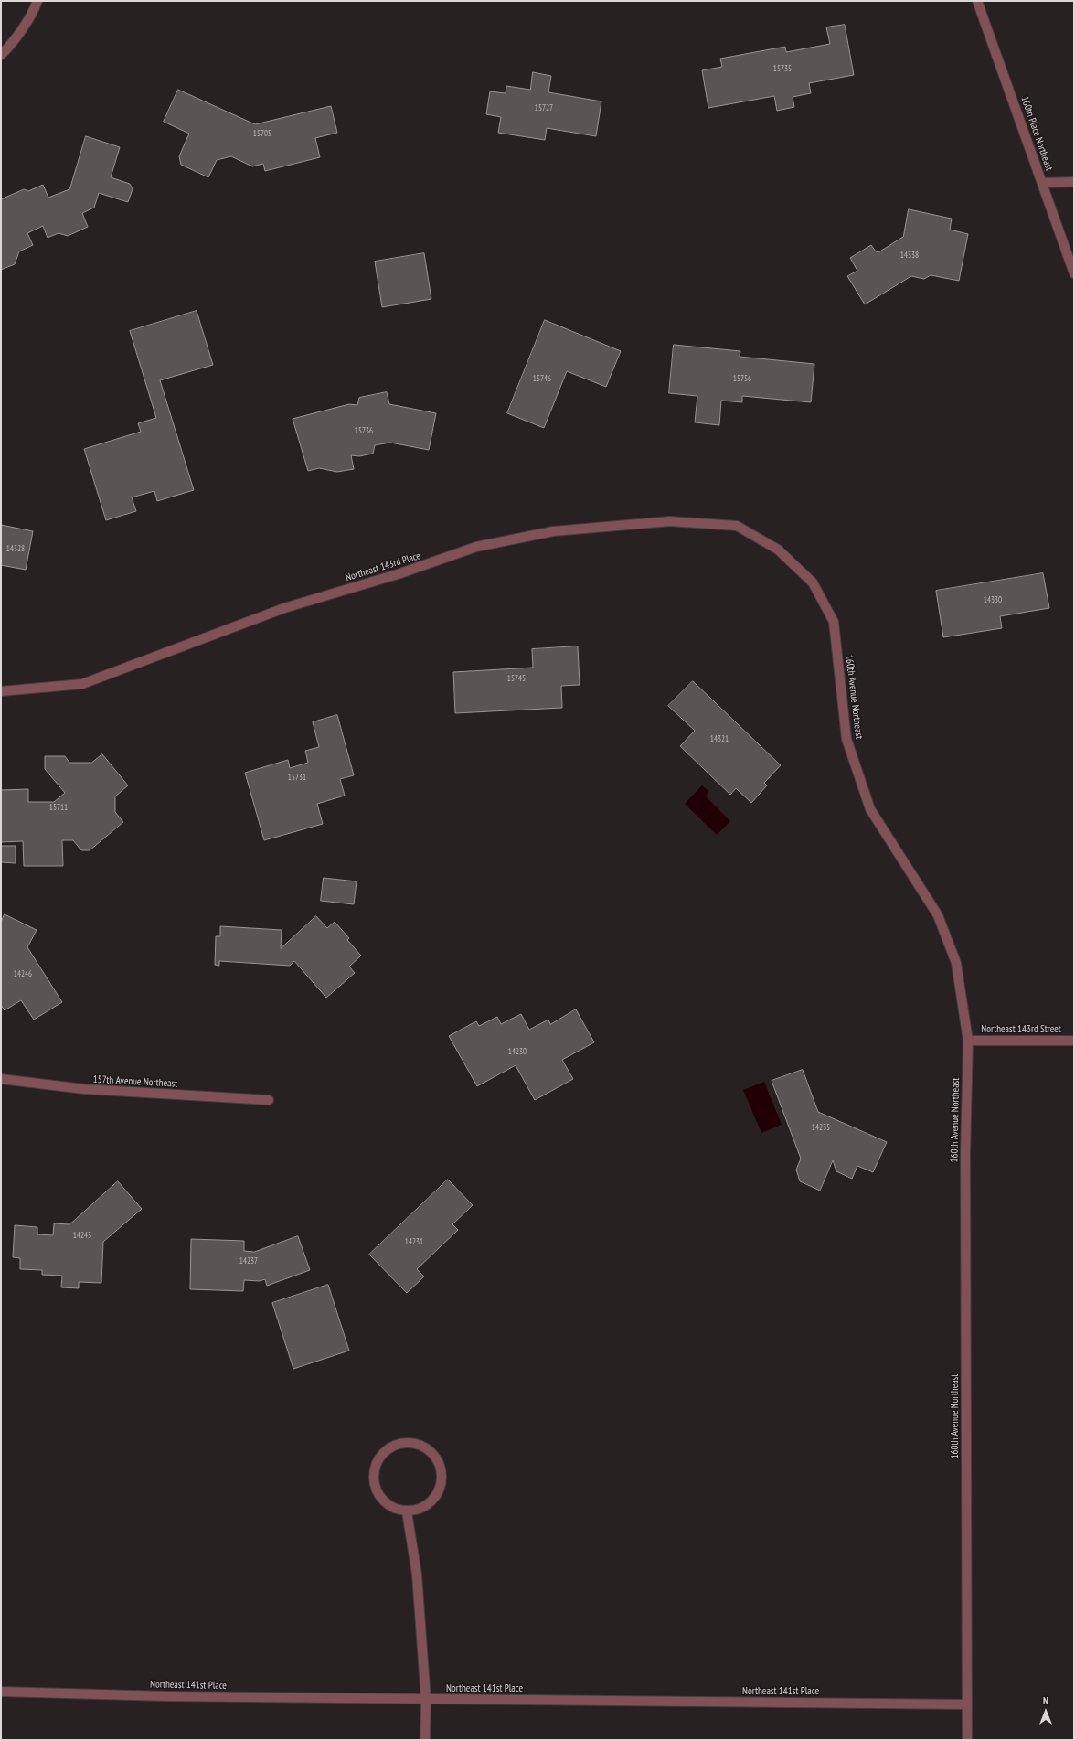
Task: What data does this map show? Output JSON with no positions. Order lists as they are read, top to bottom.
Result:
{
  "streets": {
    "street": [
      "160th Place Northeast",
      "Northeast 143rd Place",
      "160th Avenue Northeast",
      "Northeast 143rd Street",
      "157th Avenue Northeast",
      "Northeast 141st Place"
    ]
  },
  "crossings": [
    ["Northeast 143rd Place", "160th Avenue Northeast"],
    ["160th Avenue Northeast", "Northeast 143rd Street"],
    ["160th Avenue Northeast", "Northeast 141st Place"]
  ],
  "house_numbers": [
    "15735",
    "15727",
    "15705",
    "14338",
    "15746",
    "15756",
    "15736",
    "14328",
    "14330",
    "15745",
    "14321",
    "15731",
    "15711",
    "14246",
    "14230",
    "14235",
    "14243",
    "14231",
    "14237"
  ],
  "north": "top"
}
